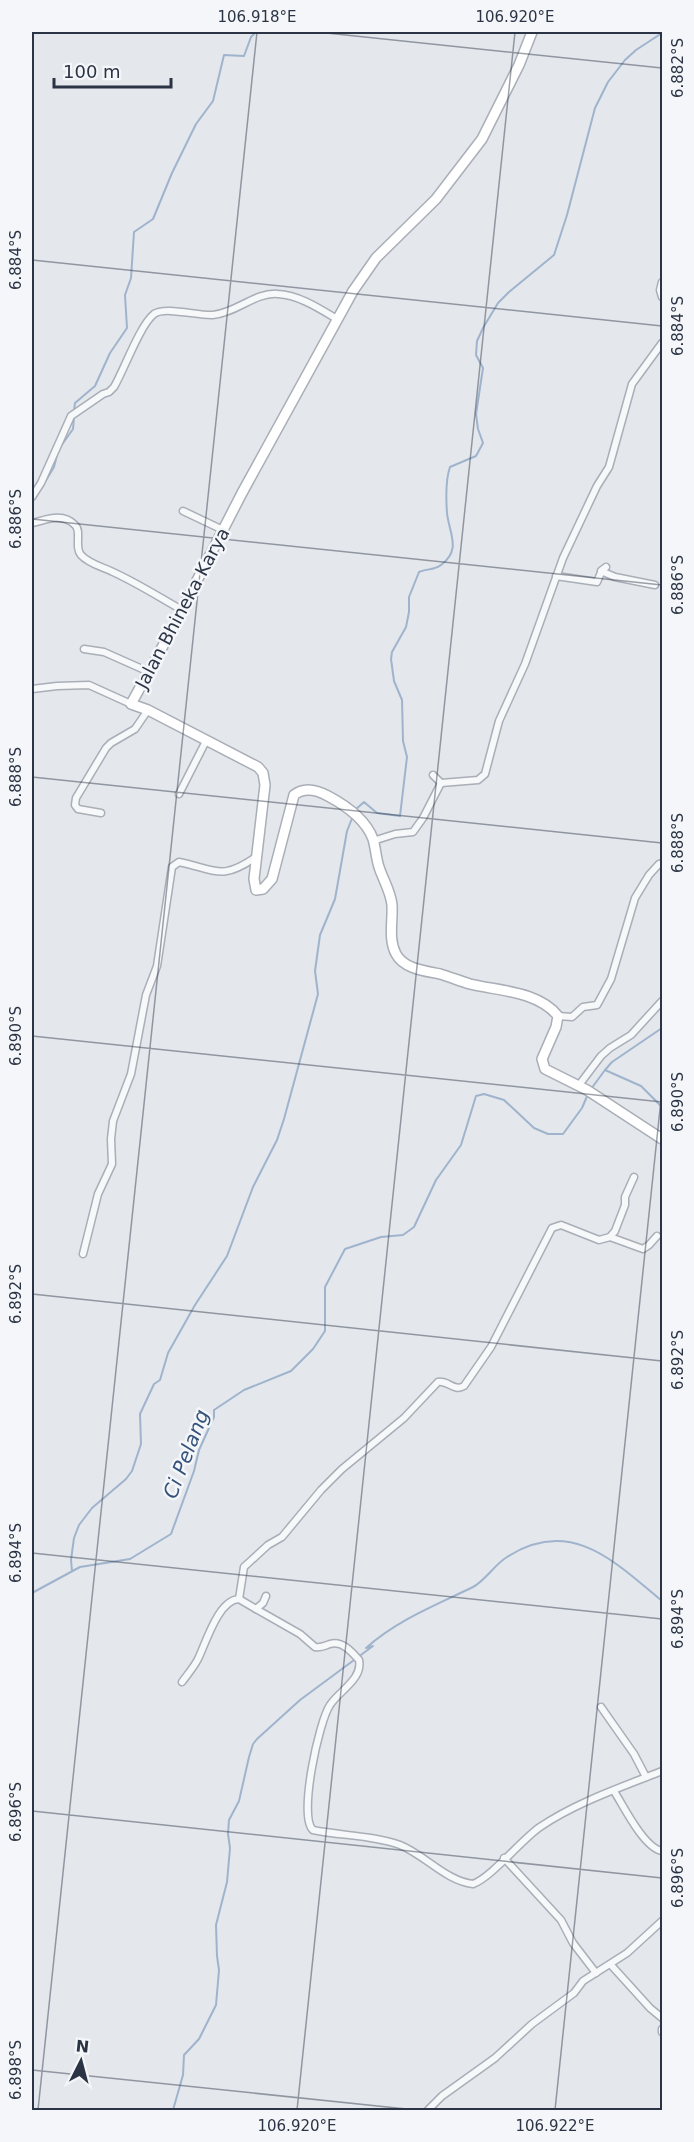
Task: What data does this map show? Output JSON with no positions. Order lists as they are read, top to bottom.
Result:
{
  "streets": {
    "street": ["Jalan Bhineka Karya"]
  },
  "water": ["Ci Pelang"],
  "scale_bar": "100 m",
  "north": "top",
  "coordinates": [
    "106.918°E",
    "106.920°E",
    "6.882°S",
    "6.884°S",
    "6.886°S",
    "6.888°S",
    "6.890°S",
    "6.892°S",
    "6.894°S",
    "6.896°S",
    "6.898°S",
    "106.922°E"
  ]
}
